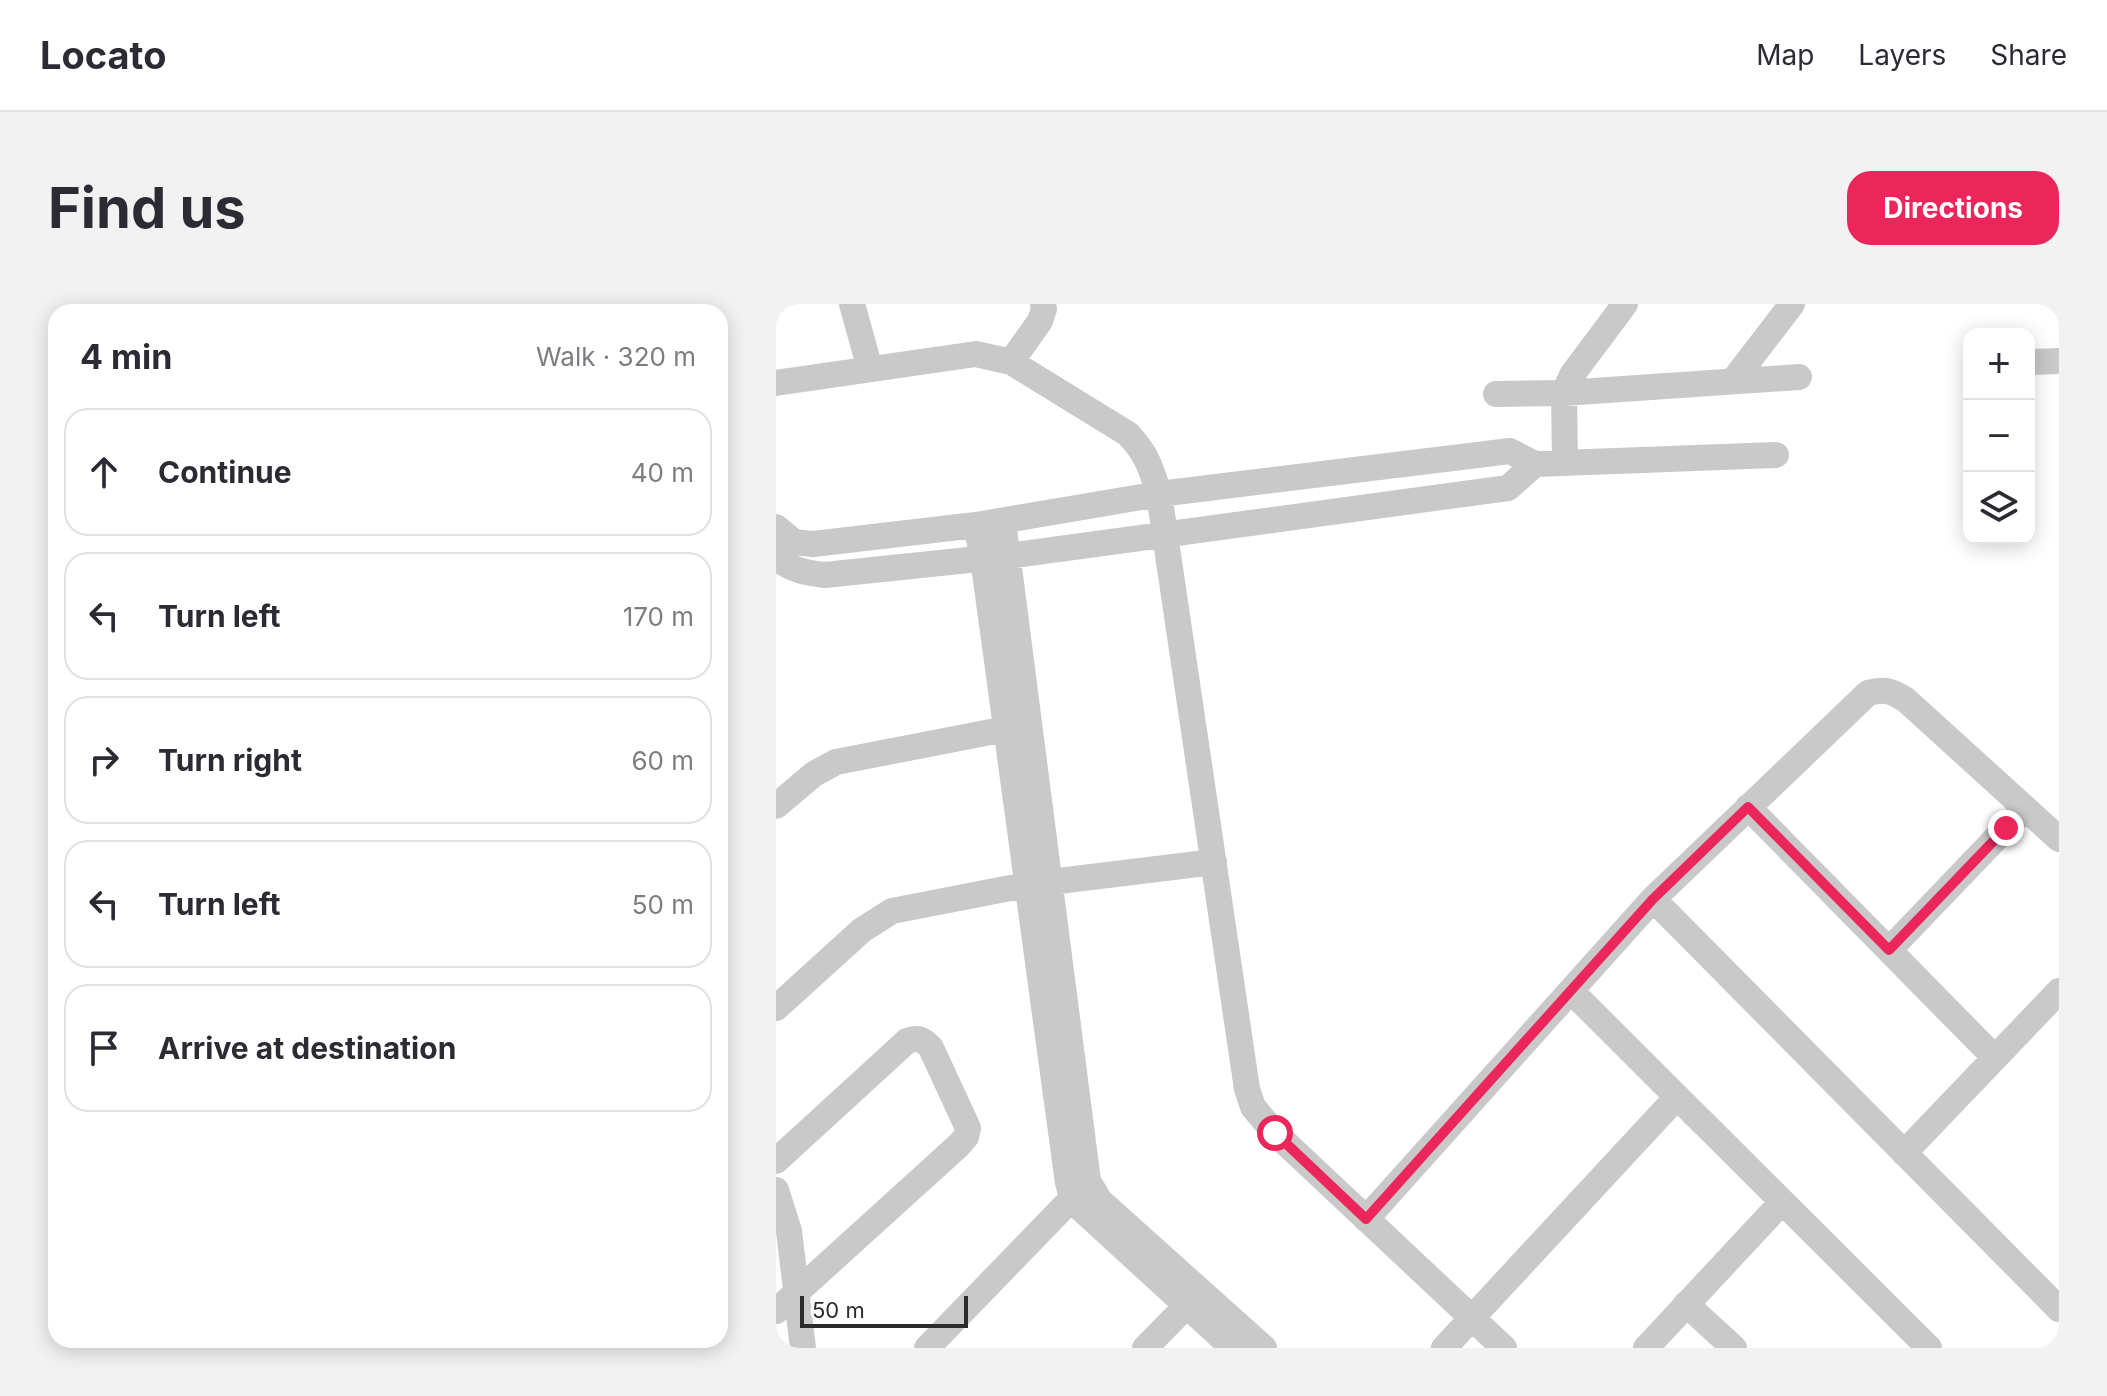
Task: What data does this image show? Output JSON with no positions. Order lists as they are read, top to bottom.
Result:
{
  "scale_bar": "50 m",
  "page": {
    "header": "Locato",
    "nav": ["Map", "Layers", "Share"],
    "buttons": "Directions",
    "title": "Find us",
    "heading": ["4 min", "Walk · 320 m"],
    "map_buttons": ["+", "−"],
    "list": [
      ["Continue", "40 m"],
      ["Turn left", "170 m"],
      ["Turn right", "60 m"],
      ["Turn left", "50 m"],
      "Arrive at destination"
    ],
    "scale": "50 m"
  }
}
